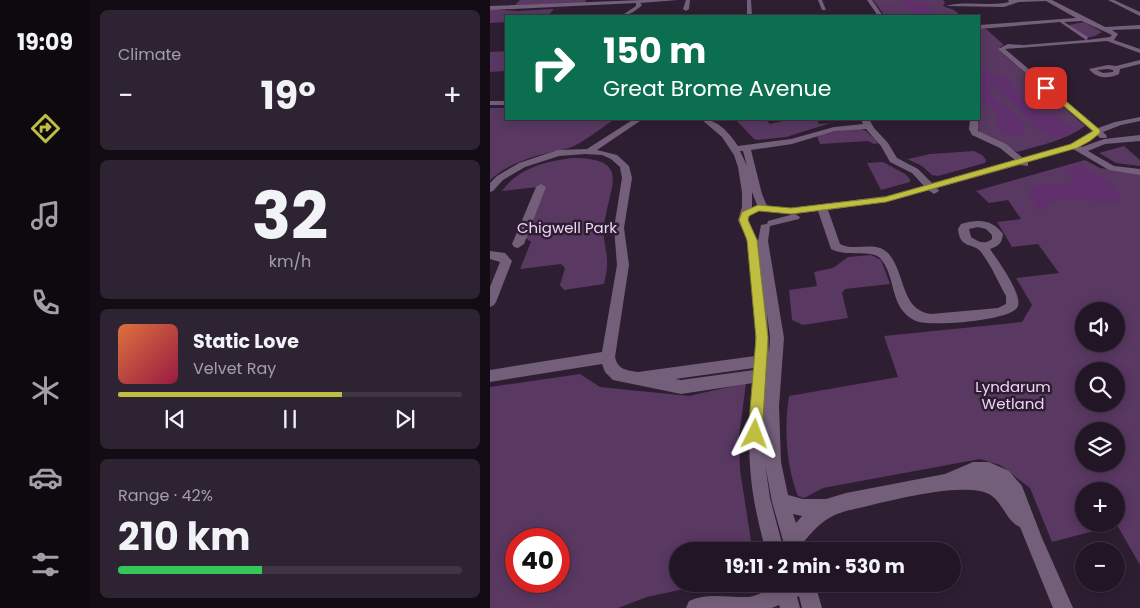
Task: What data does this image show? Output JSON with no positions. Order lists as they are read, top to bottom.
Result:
{
  "parks": ["Chigwell Park", "Lyndarum Wetland"],
  "page": {
    "tabs": "19:09",
    "tile": [
      "Climate",
      ["32", "km/h"],
      ["Range · 42%", "210 km"]
    ],
    "turn": ["150 m", "Great Brome Avenue"],
    "heat": ["−", "19°", "+"],
    "map_buttons": ["+", "−"],
    "song": ["Static Love", "Velvet Ray"],
    "limit": "40",
    "trip": "19:11 · 2 min · 530 m"
  }
}
